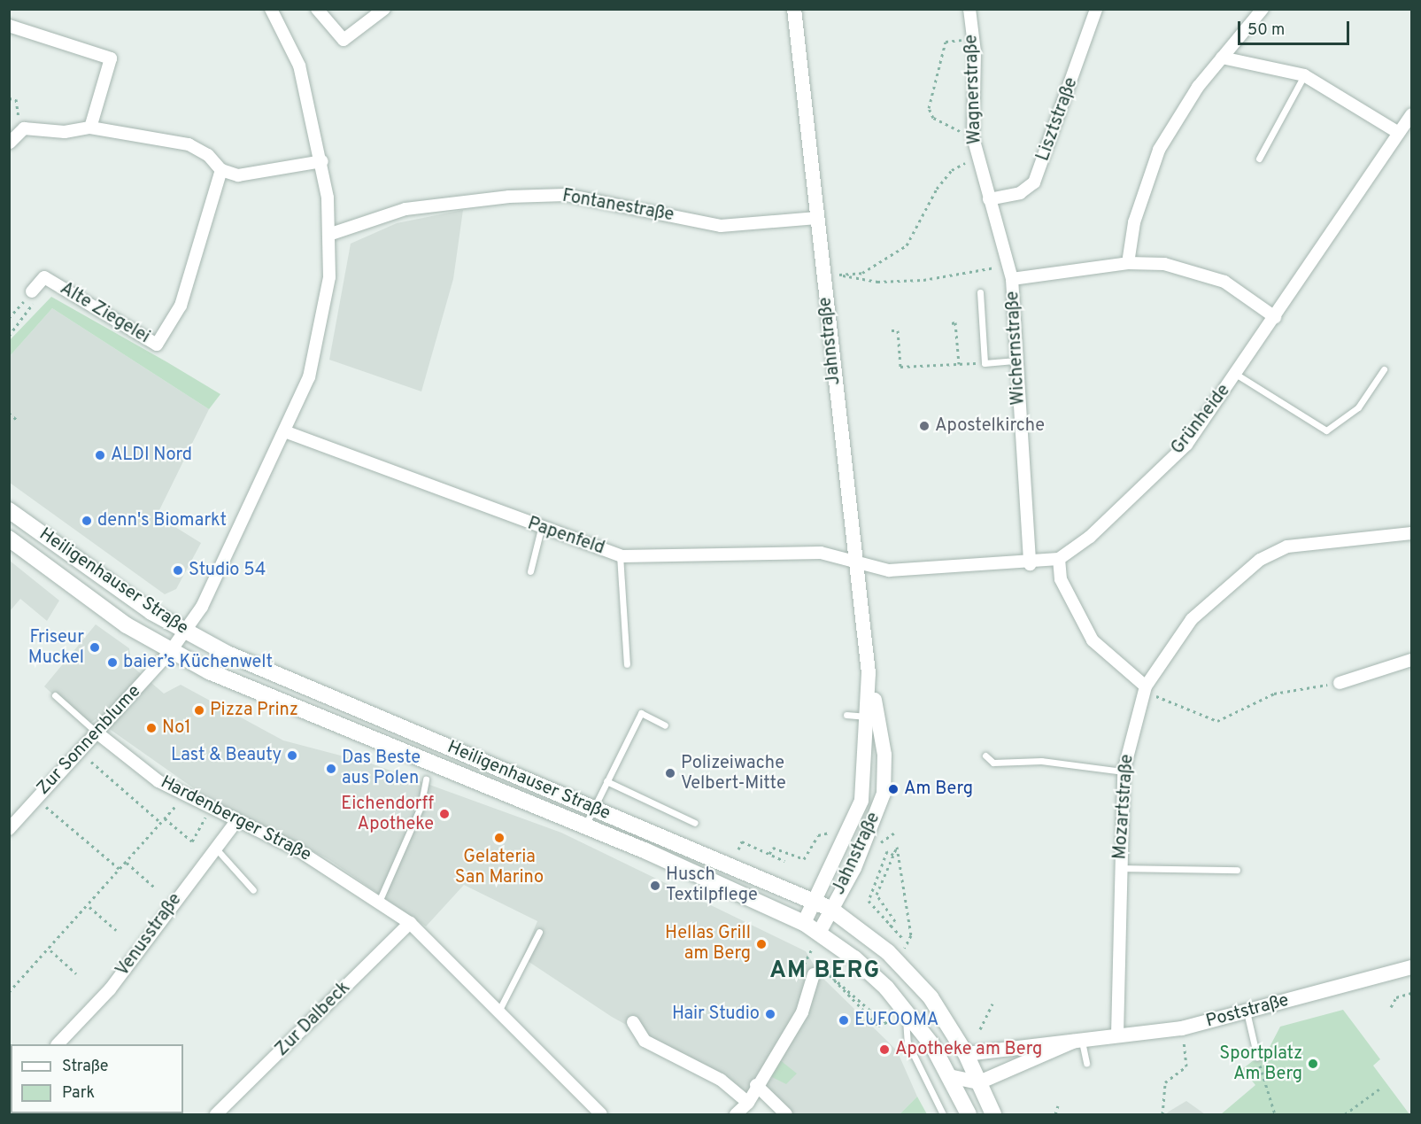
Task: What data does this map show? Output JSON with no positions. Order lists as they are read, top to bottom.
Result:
{
  "streets": {
    "main road": ["Heiligenhauser Straße"],
    "street": [
      "Wagnerstraße",
      "Lisztstraße",
      "Fontanestraße",
      "Alte Ziegelei",
      "Jahnstraße",
      "Wichernstraße",
      "Grünheide",
      "Papenfeld",
      "Zur Sonnenblume",
      "Mozartstraße",
      "Hardenberger Straße",
      "Venusstraße",
      "Poststraße",
      "Zur Dalbeck"
    ]
  },
  "crossings": [
    ["Wagnerstraße", "Lisztstraße"],
    ["Wagnerstraße", "Wichernstraße"],
    ["Lisztstraße", "Wichernstraße"],
    ["Fontanestraße", "Jahnstraße"],
    ["Fontanestraße", "Zur Sonnenblume"],
    ["Jahnstraße", "Grünheide"],
    ["Jahnstraße", "Papenfeld"],
    ["Jahnstraße", "Heiligenhauser Straße"],
    ["Wichernstraße", "Grünheide"],
    ["Grünheide", "Papenfeld"],
    ["Papenfeld", "Zur Sonnenblume"],
    ["Heiligenhauser Straße", "Zur Sonnenblume"],
    ["Heiligenhauser Straße", "Poststraße"],
    ["Zur Sonnenblume", "Hardenberger Straße"],
    ["Mozartstraße", "Poststraße"],
    ["Hardenberger Straße", "Venusstraße"],
    ["Hardenberger Straße", "Zur Dalbeck"]
  ],
  "districts": ["AM BERG"],
  "places": [
    "Apostelkirche",
    "ALDI Nord",
    "denn's Biomarkt",
    "Studio 54",
    "Friseur Muckel",
    "baier’s Küchenwelt",
    "Pizza Prinz",
    "No1",
    "Last & Beauty",
    "Das Beste aus Polen",
    "Polizeiwache Velbert-Mitte",
    "Am Berg",
    "Eichendorff Apotheke",
    "Gelateria San Marino",
    "Husch Textilpflege",
    "Hellas Grill am Berg",
    "Hair Studio",
    "EUFOOMA",
    "Apotheke am Berg",
    "Sportplatz Am Berg"
  ],
  "legend": ["Straße", "Park"],
  "scale_bar": "50 m"
}
